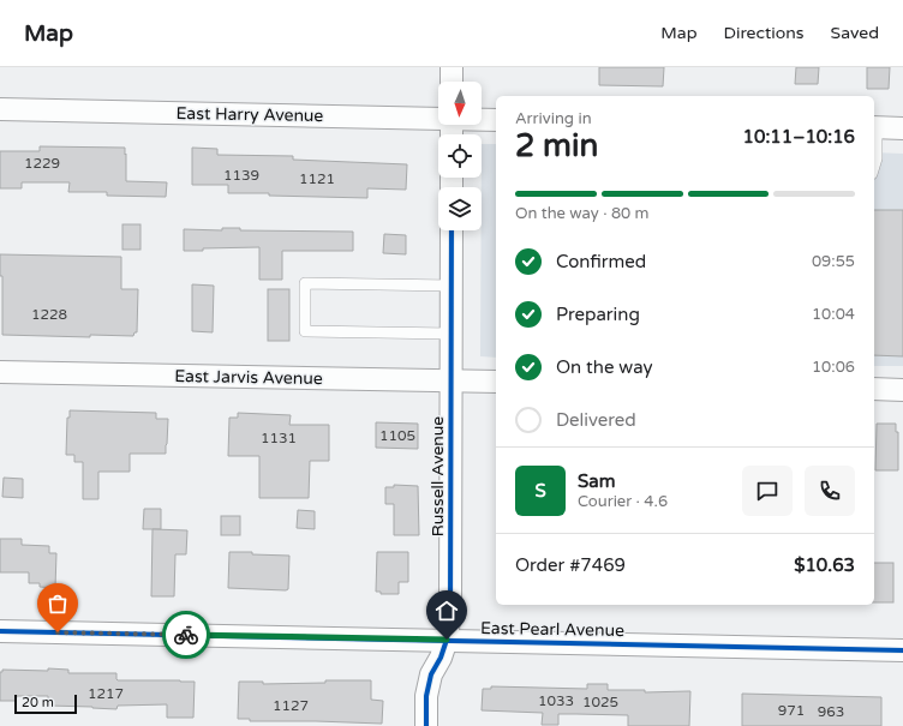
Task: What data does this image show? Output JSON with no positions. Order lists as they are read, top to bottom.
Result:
{
  "streets": {
    "street": [
      "East Harry Avenue",
      "East Jarvis Avenue",
      "Russell Avenue",
      "East Pearl Avenue"
    ]
  },
  "crossings": [
    ["East Jarvis Avenue", "Russell Avenue"],
    ["Russell Avenue", "East Pearl Avenue"]
  ],
  "house_numbers": [
    "1229",
    "1139",
    "1121",
    "1228",
    "1105",
    "1131",
    "1217",
    "1033",
    "1025",
    "1127",
    "971",
    "963"
  ],
  "scale_bar": "20 m",
  "north": "bottom",
  "page": {
    "header": "Map",
    "nav": ["Map", "Directions", "Saved"],
    "heading": ["2 min", "Arriving in", "10:11–10:16"],
    "panel": [
      "Sam",
      "Courier · 4.6",
      "Order #7469",
      "$10.63"
    ],
    "bar": "On the way · 80 m",
    "list": [
      ["Confirmed", "09:55"],
      ["Preparing", "10:04"],
      ["On the way", "10:06"],
      "Delivered"
    ],
    "round": "S",
    "scale": "20 m"
  }
}
